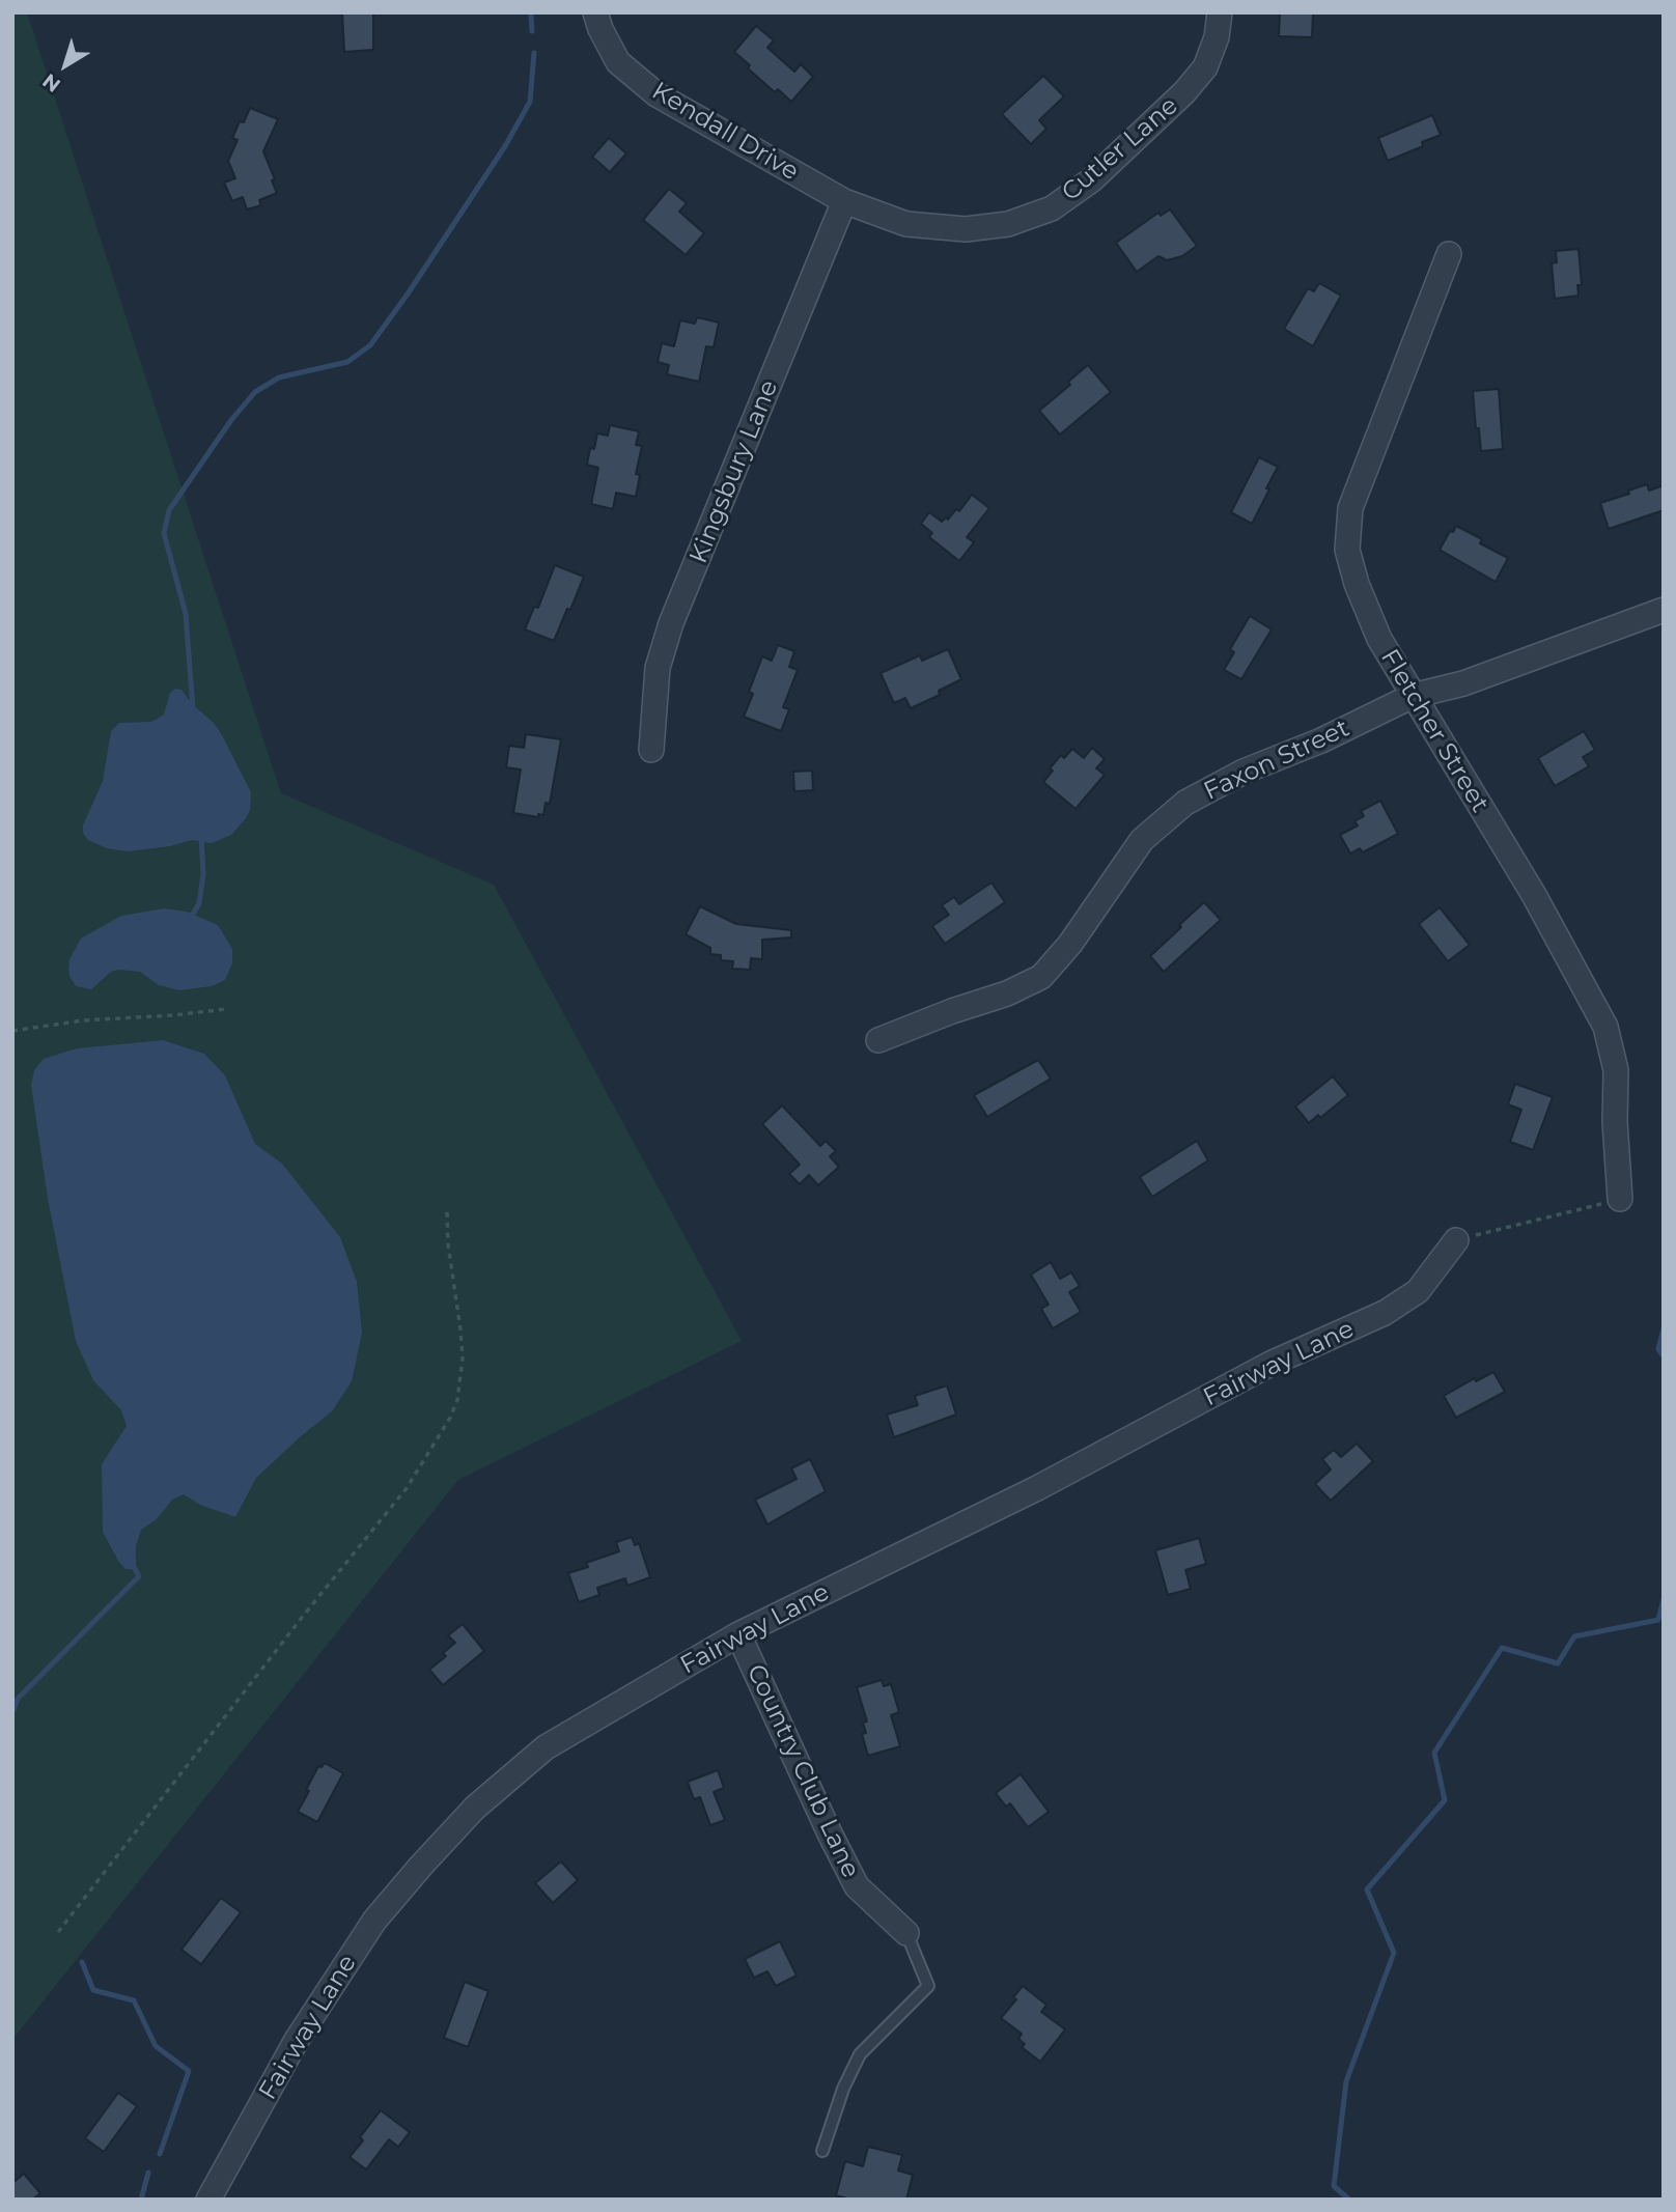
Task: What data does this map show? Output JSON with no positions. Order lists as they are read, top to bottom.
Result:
{
  "streets": {
    "street": [
      "Kendall Drive",
      "Cutler Lane",
      "Kingsbury Lane",
      "Fletcher Street",
      "Faxon Street",
      "Fairway Lane",
      "Country Club Lane"
    ]
  },
  "crossings": [
    ["Kendall Drive", "Cutler Lane"],
    ["Kendall Drive", "Kingsbury Lane"],
    ["Cutler Lane", "Kingsbury Lane"],
    ["Fletcher Street", "Faxon Street"],
    ["Fairway Lane", "Country Club Lane"]
  ],
  "north": "bottom left"
}
